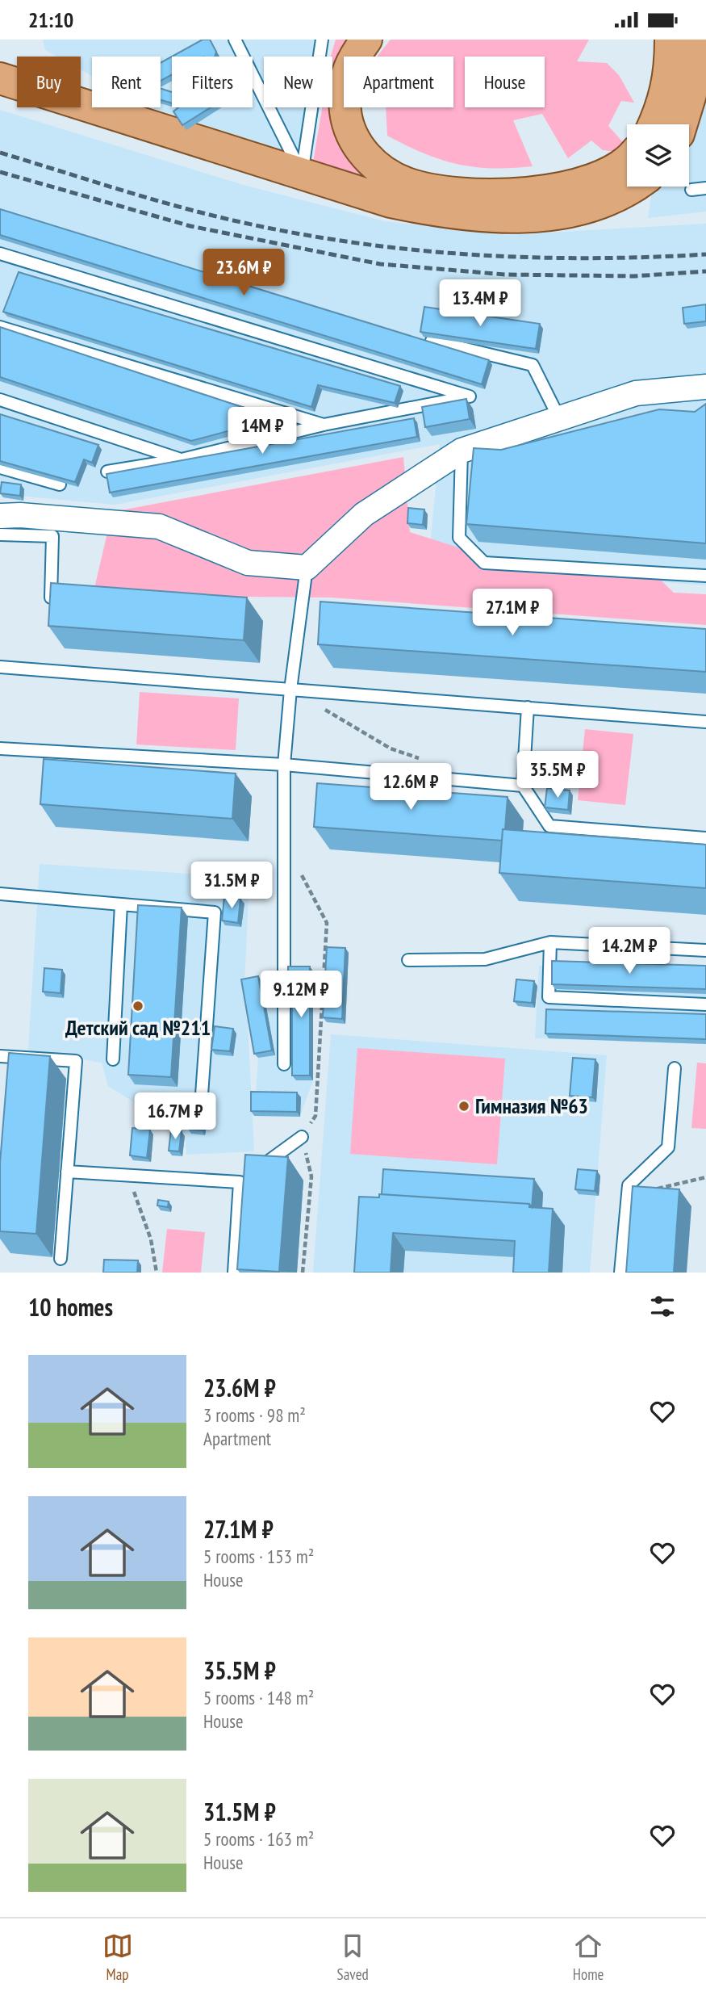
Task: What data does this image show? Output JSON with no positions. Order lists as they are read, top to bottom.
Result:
{
  "places": ["Детский сад №211", "Гимназия №63"],
  "page": {
    "status": "21:10",
    "chip": [
      "Buy",
      "Rent",
      "Filters",
      "New",
      "Apartment",
      "House"
    ],
    "price": [
      "23.6M ₽",
      "13.4M ₽",
      "14M ₽",
      "27.1M ₽",
      "35.5M ₽",
      "12.6M ₽",
      "31.5M ₽",
      "14.2M ₽",
      "9.12M ₽",
      "16.7M ₽"
    ],
    "heading": "10 homes",
    "list": [
      {
        "name": "23.6M ₽",
        "note": "3 rooms · 98 m² · Apartment"
      },
      {
        "name": "27.1M ₽",
        "note": "5 rooms · 153 m² · House"
      },
      {
        "name": "35.5M ₽",
        "note": "5 rooms · 148 m² · House"
      },
      {
        "name": "31.5M ₽",
        "note": "5 rooms · 163 m² · House"
      }
    ],
    "tabs": ["Map", "Saved", "Home"]
  }
}
